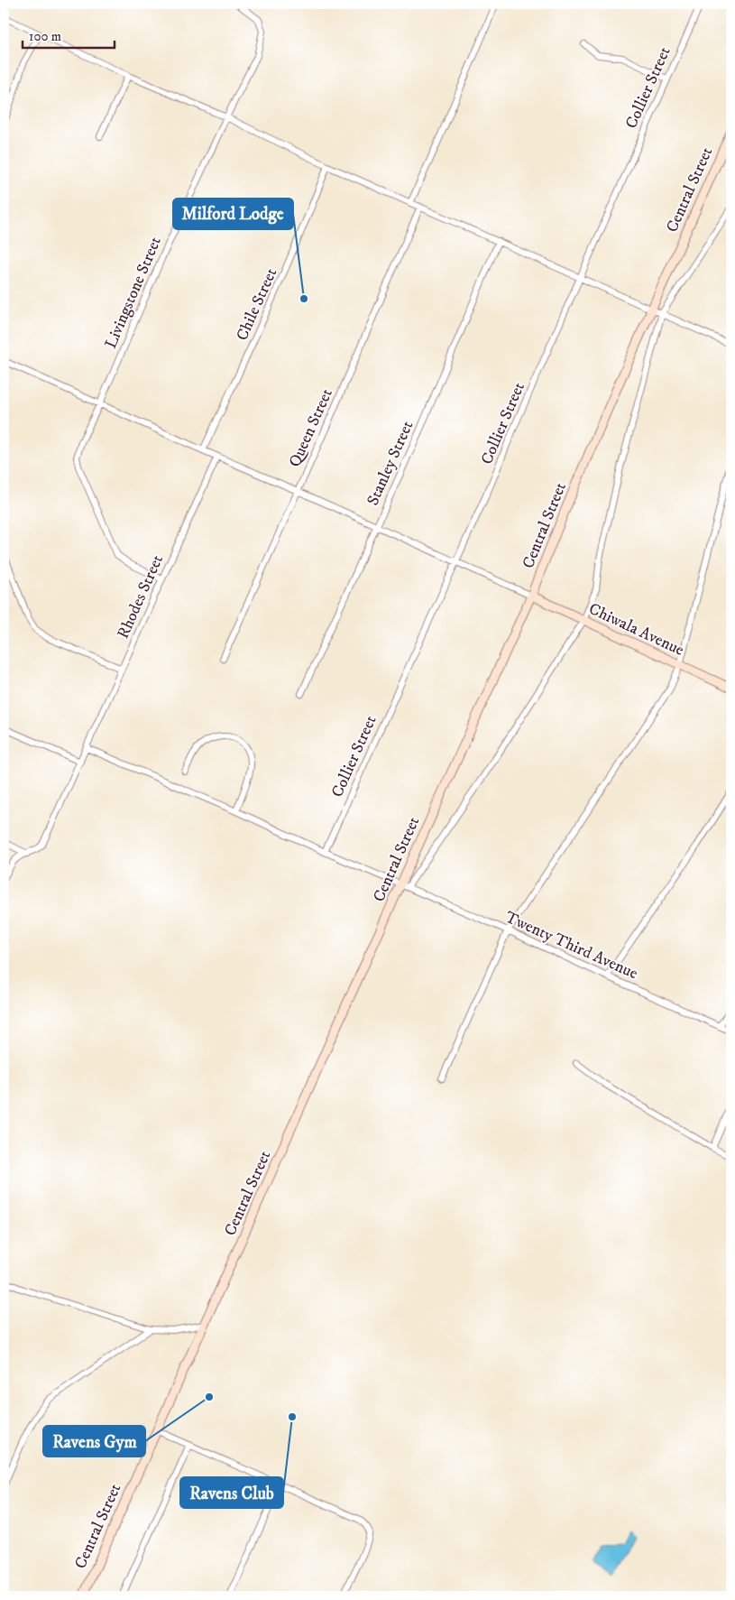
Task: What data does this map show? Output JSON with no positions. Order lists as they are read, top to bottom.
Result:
{
  "streets": {
    "street": [
      "Collier Street",
      "Central Street",
      "Livingstone Street",
      "Chile Street",
      "Queen Street",
      "Stanley Street",
      "Rhodes Street",
      "Chiwala Avenue",
      "Twenty Third Avenue"
    ]
  },
  "crossings": [
    ["Collier Street", "Twenty Third Avenue"],
    ["Central Street", "Chiwala Avenue"],
    ["Central Street", "Twenty Third Avenue"],
    ["Livingstone Street", "Rhodes Street"],
    ["Rhodes Street", "Twenty Third Avenue"]
  ],
  "places": ["Milford Lodge", "Ravens Gym", "Ravens Club"],
  "scale_bar": "100 m"
}
